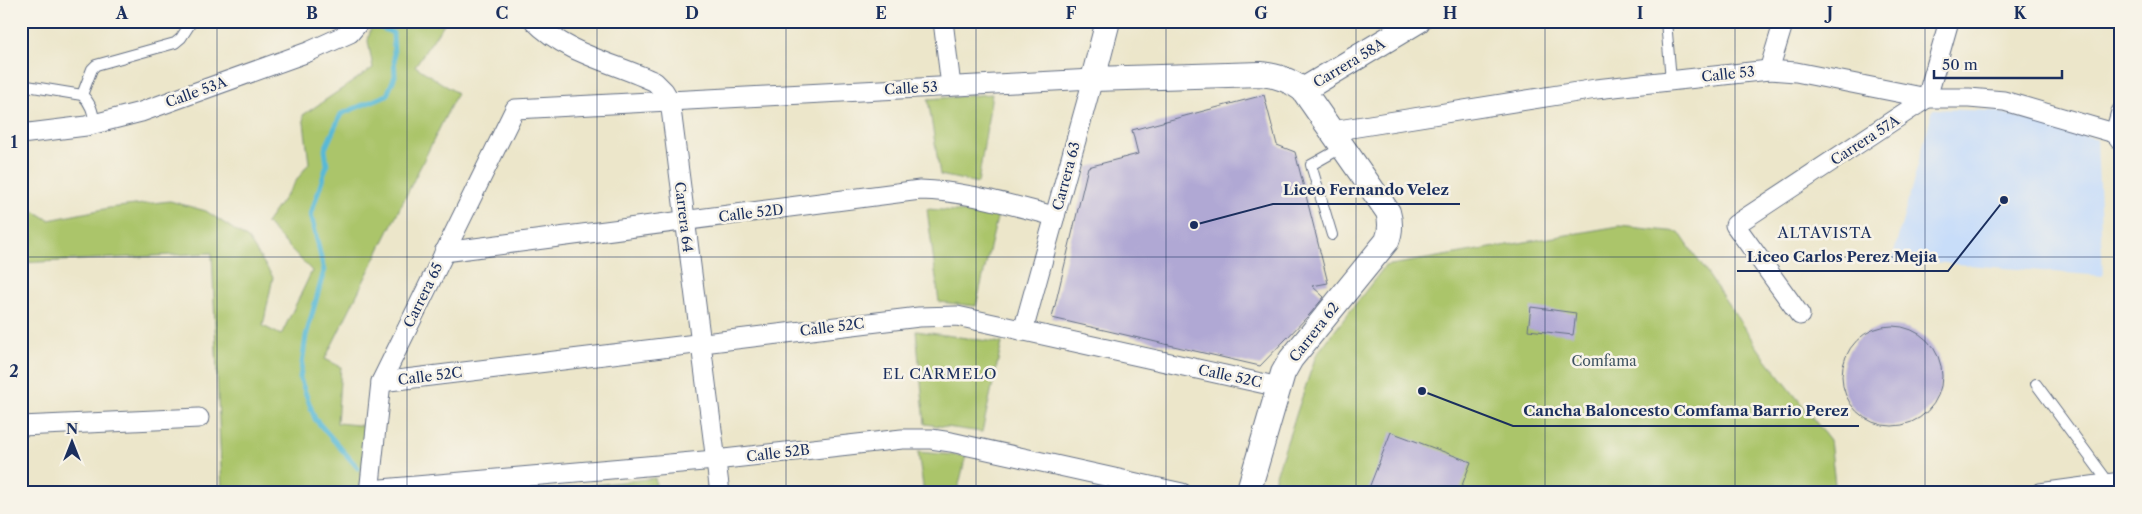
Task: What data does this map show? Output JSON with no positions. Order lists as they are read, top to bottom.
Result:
{
  "streets": {
    "street": [
      "Carrera 58A",
      "Calle 53",
      "Calle 53A",
      "Carrera 57A",
      "Carrera 63",
      "Calle 52D",
      "Carrera 64",
      "Carrera 65",
      "Calle 52C",
      "Carrera 62",
      "Calle 52B"
    ]
  },
  "crossings": [
    ["Carrera 58A", "Calle 53"],
    ["Carrera 58A", "Carrera 62"],
    ["Calle 53", "Carrera 57A"],
    ["Calle 53", "Carrera 63"],
    ["Calle 53", "Carrera 64"],
    ["Calle 53", "Carrera 65"],
    ["Carrera 63", "Calle 52D"],
    ["Carrera 63", "Calle 52C"],
    ["Calle 52D", "Carrera 64"],
    ["Calle 52D", "Carrera 65"],
    ["Carrera 64", "Calle 52C"],
    ["Carrera 64", "Calle 52B"],
    ["Carrera 65", "Calle 52C"],
    ["Carrera 65", "Calle 52B"],
    ["Calle 52C", "Carrera 62"]
  ],
  "districts": ["ALTAVISTA", "EL CARMELO"],
  "parks": ["Comfama"],
  "places": ["Liceo Carlos Perez Mejia", "Liceo Fernando Velez", "Cancha Baloncesto Comfama Barrio Perez"],
  "scale_bar": "50 m",
  "north": "top",
  "grid": {
    "columns": [
      "A",
      "B",
      "C",
      "D",
      "E",
      "F",
      "G",
      "H",
      "I",
      "J",
      "K"
    ],
    "rows": ["1", "2"]
  }
}
